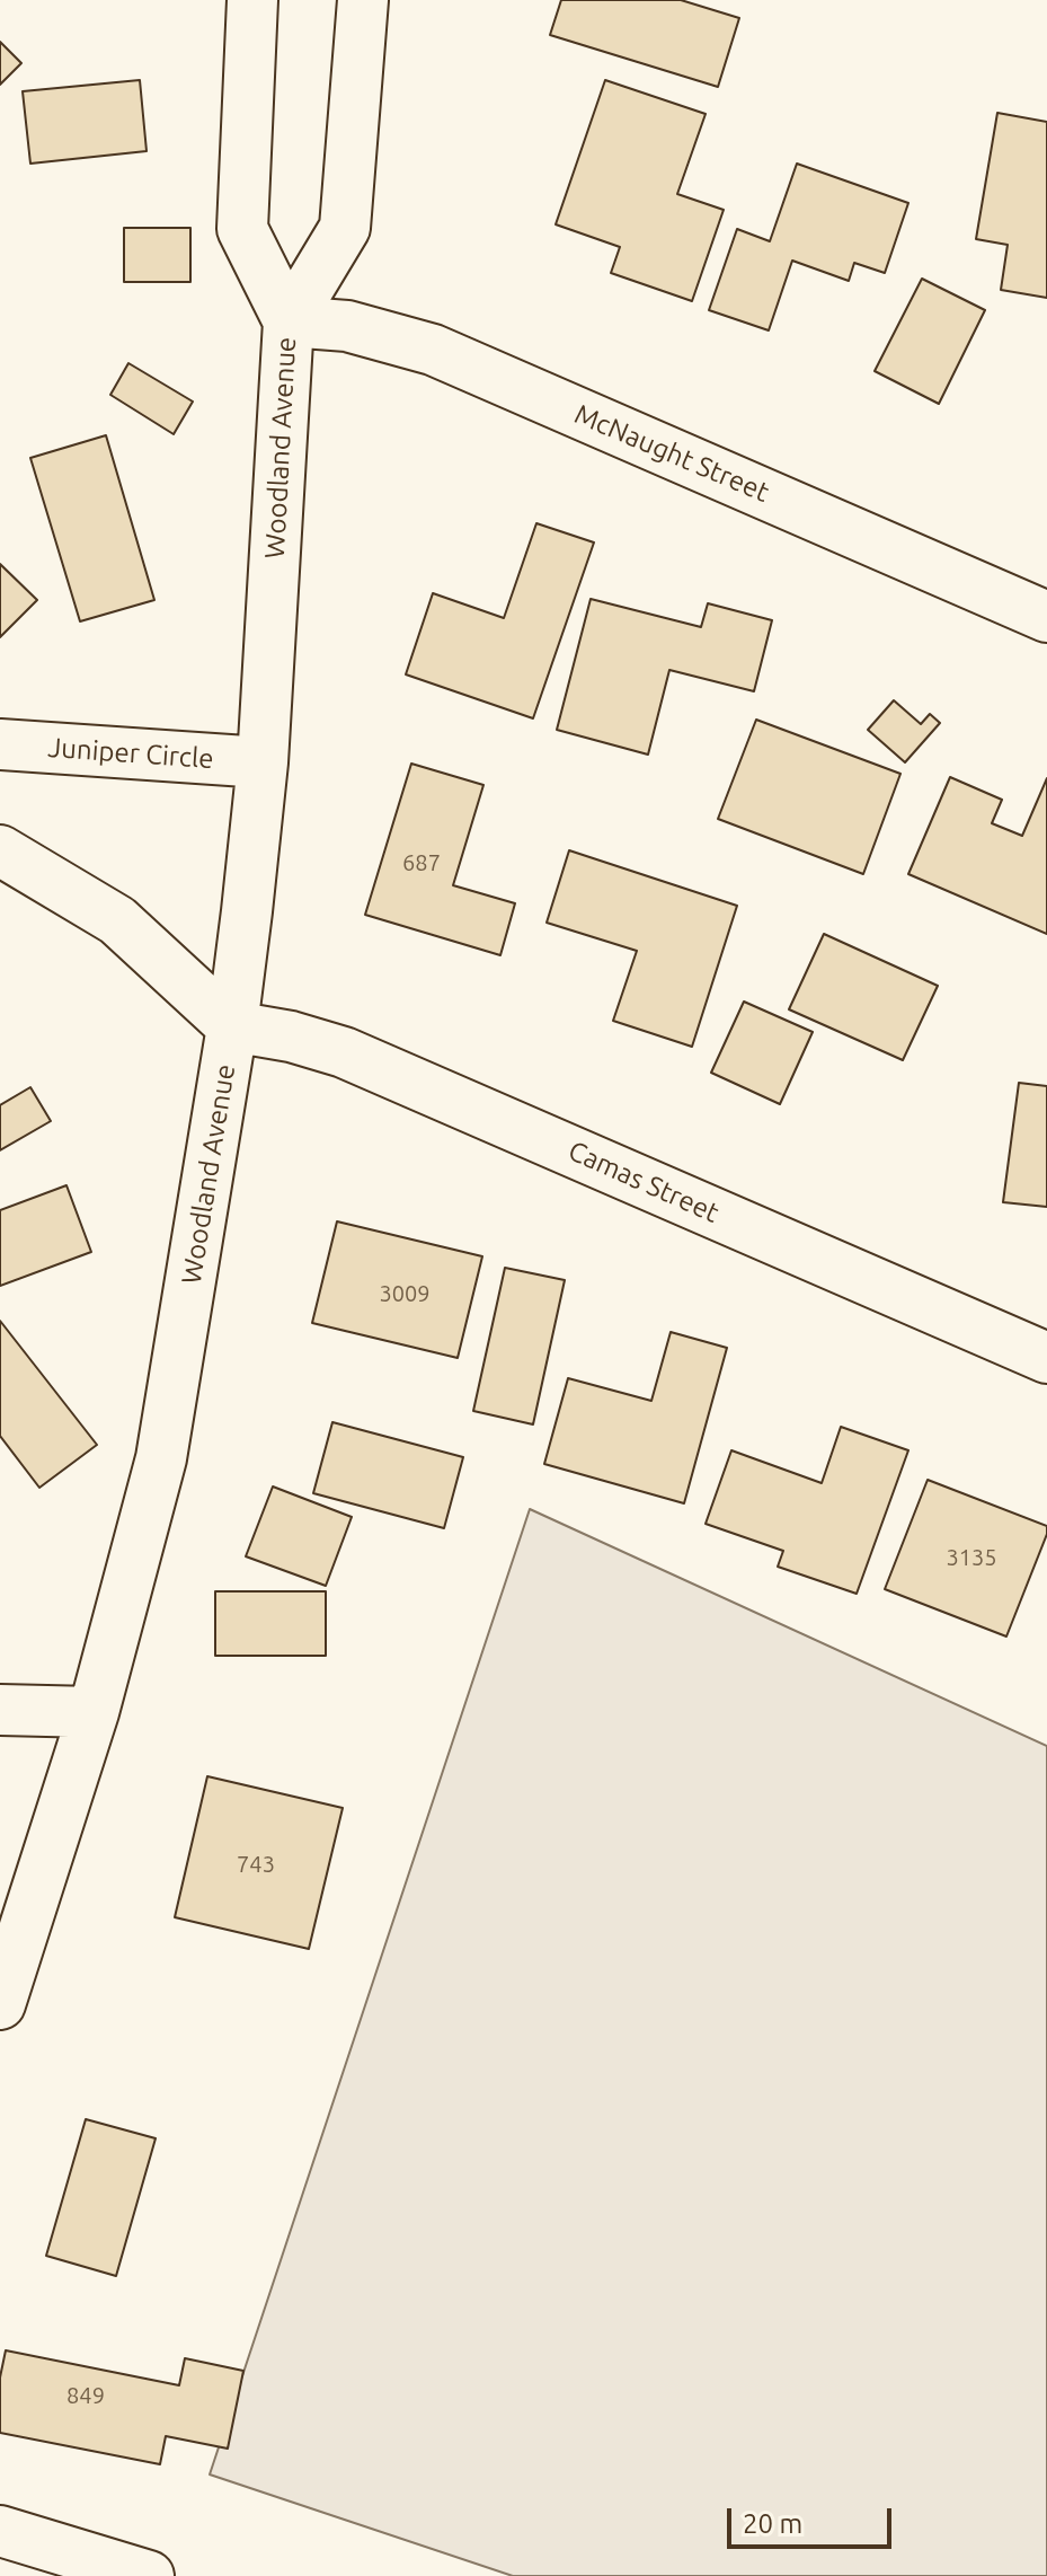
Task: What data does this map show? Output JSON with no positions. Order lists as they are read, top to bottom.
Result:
{
  "streets": {
    "street": [
      "Woodland Avenue",
      "McNaught Street",
      "Juniper Circle",
      "Camas Street"
    ]
  },
  "crossings": [
    ["Woodland Avenue", "McNaught Street"],
    ["Woodland Avenue", "Juniper Circle"],
    ["Woodland Avenue", "Camas Street"]
  ],
  "house_numbers": [
    "687",
    "3009",
    "3135",
    "743",
    "849"
  ],
  "scale_bar": "20 m"
}
